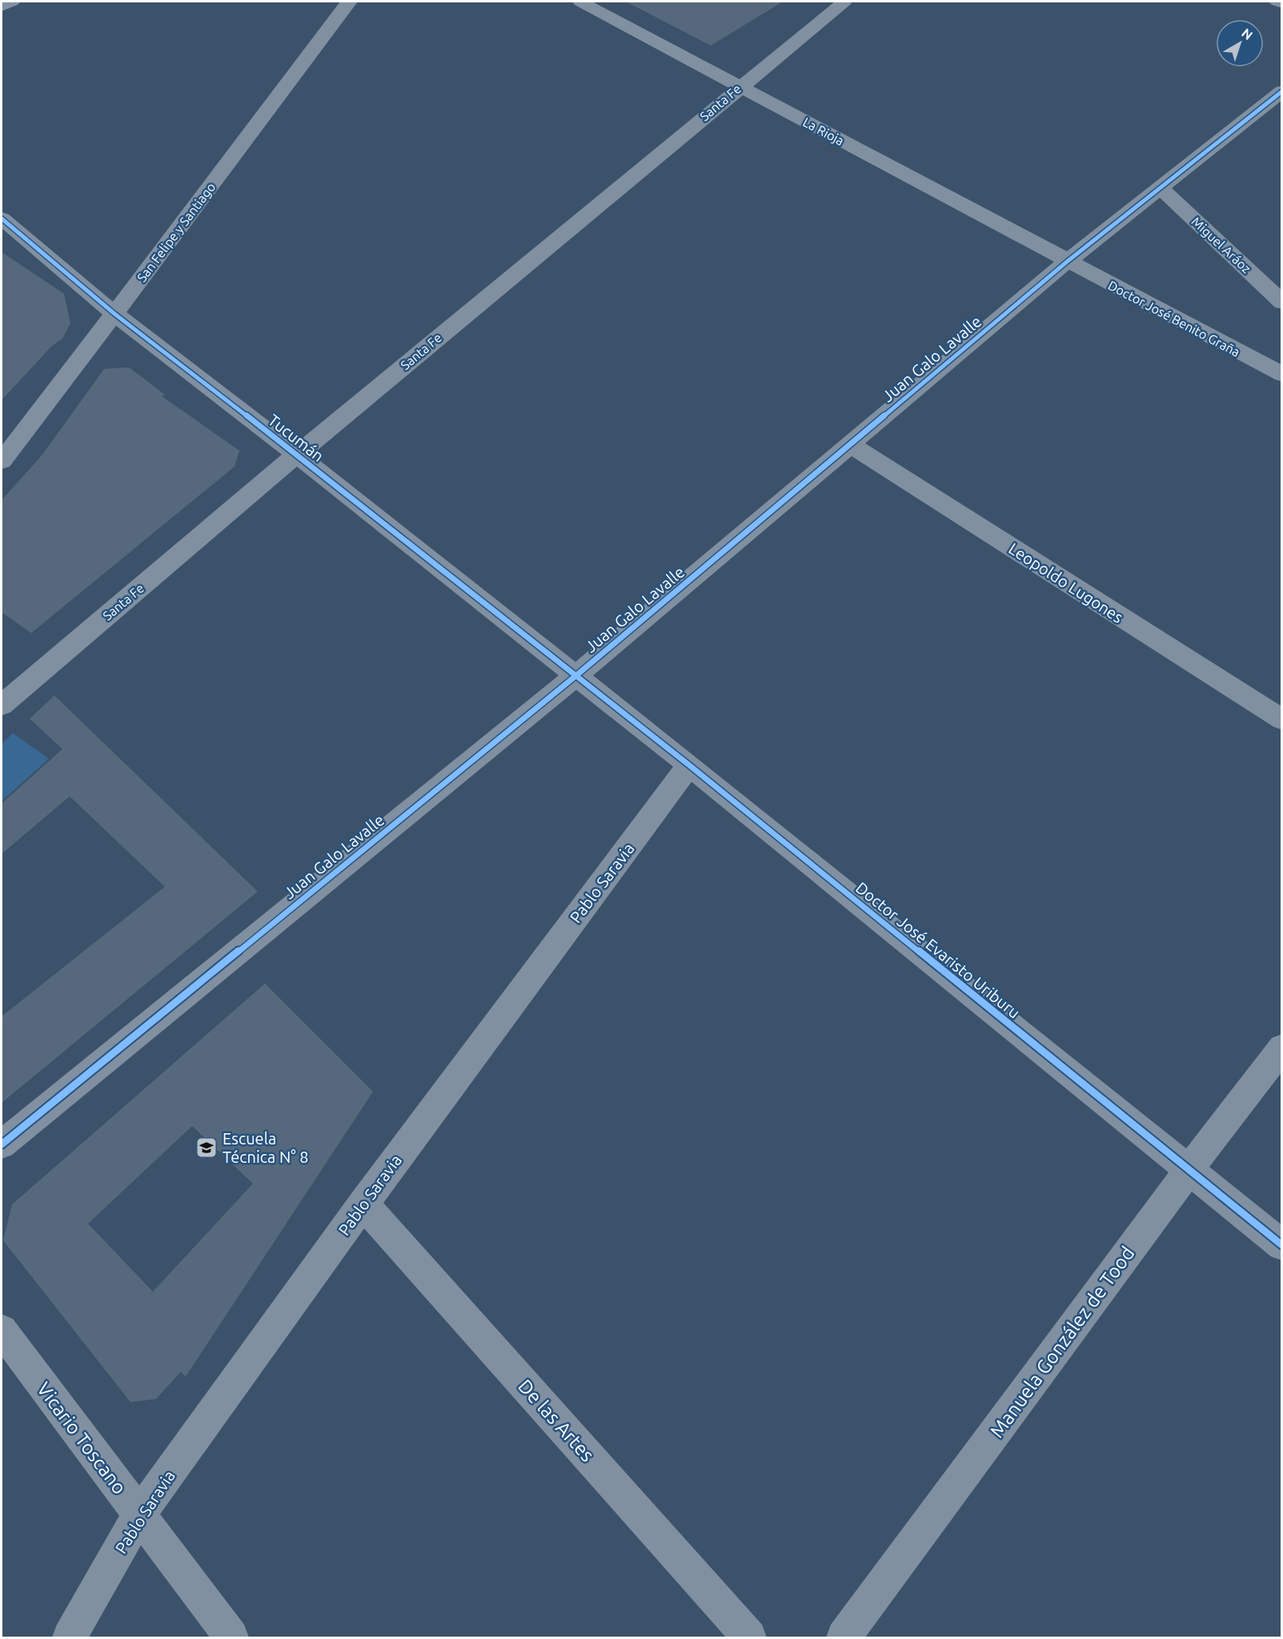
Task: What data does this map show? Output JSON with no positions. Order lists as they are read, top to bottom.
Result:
{
  "streets": {
    "street": [
      "Santa Fe",
      "La Rioja",
      "San Felipe y Santiago",
      "Miguel Aráoz",
      "Doctor José Benito Graña",
      "Juan Galo Lavalle",
      "Tucumán",
      "Leopoldo Lugones",
      "Pablo Saravia",
      "Doctor José Evaristo Uriburu",
      "Manuela González de Tood",
      "De las Artes",
      "Vicario Toscano"
    ]
  },
  "crossings": [
    ["Santa Fe", "La Rioja"],
    ["Santa Fe", "Tucumán"],
    ["La Rioja", "Doctor José Benito Graña"],
    ["La Rioja", "Juan Galo Lavalle"],
    ["San Felipe y Santiago", "Tucumán"],
    ["Miguel Aráoz", "Juan Galo Lavalle"],
    ["Doctor José Benito Graña", "Juan Galo Lavalle"],
    ["Juan Galo Lavalle", "Tucumán"],
    ["Juan Galo Lavalle", "Leopoldo Lugones"],
    ["Juan Galo Lavalle", "Doctor José Evaristo Uriburu"],
    ["Tucumán", "Doctor José Evaristo Uriburu"],
    ["Pablo Saravia", "Doctor José Evaristo Uriburu"],
    ["Pablo Saravia", "De las Artes"],
    ["Pablo Saravia", "Vicario Toscano"],
    ["Doctor José Evaristo Uriburu", "Manuela González de Tood"]
  ],
  "places": {
    "school or university": ["Escuela Técnica N° 8"]
  },
  "north": "top right"
}
